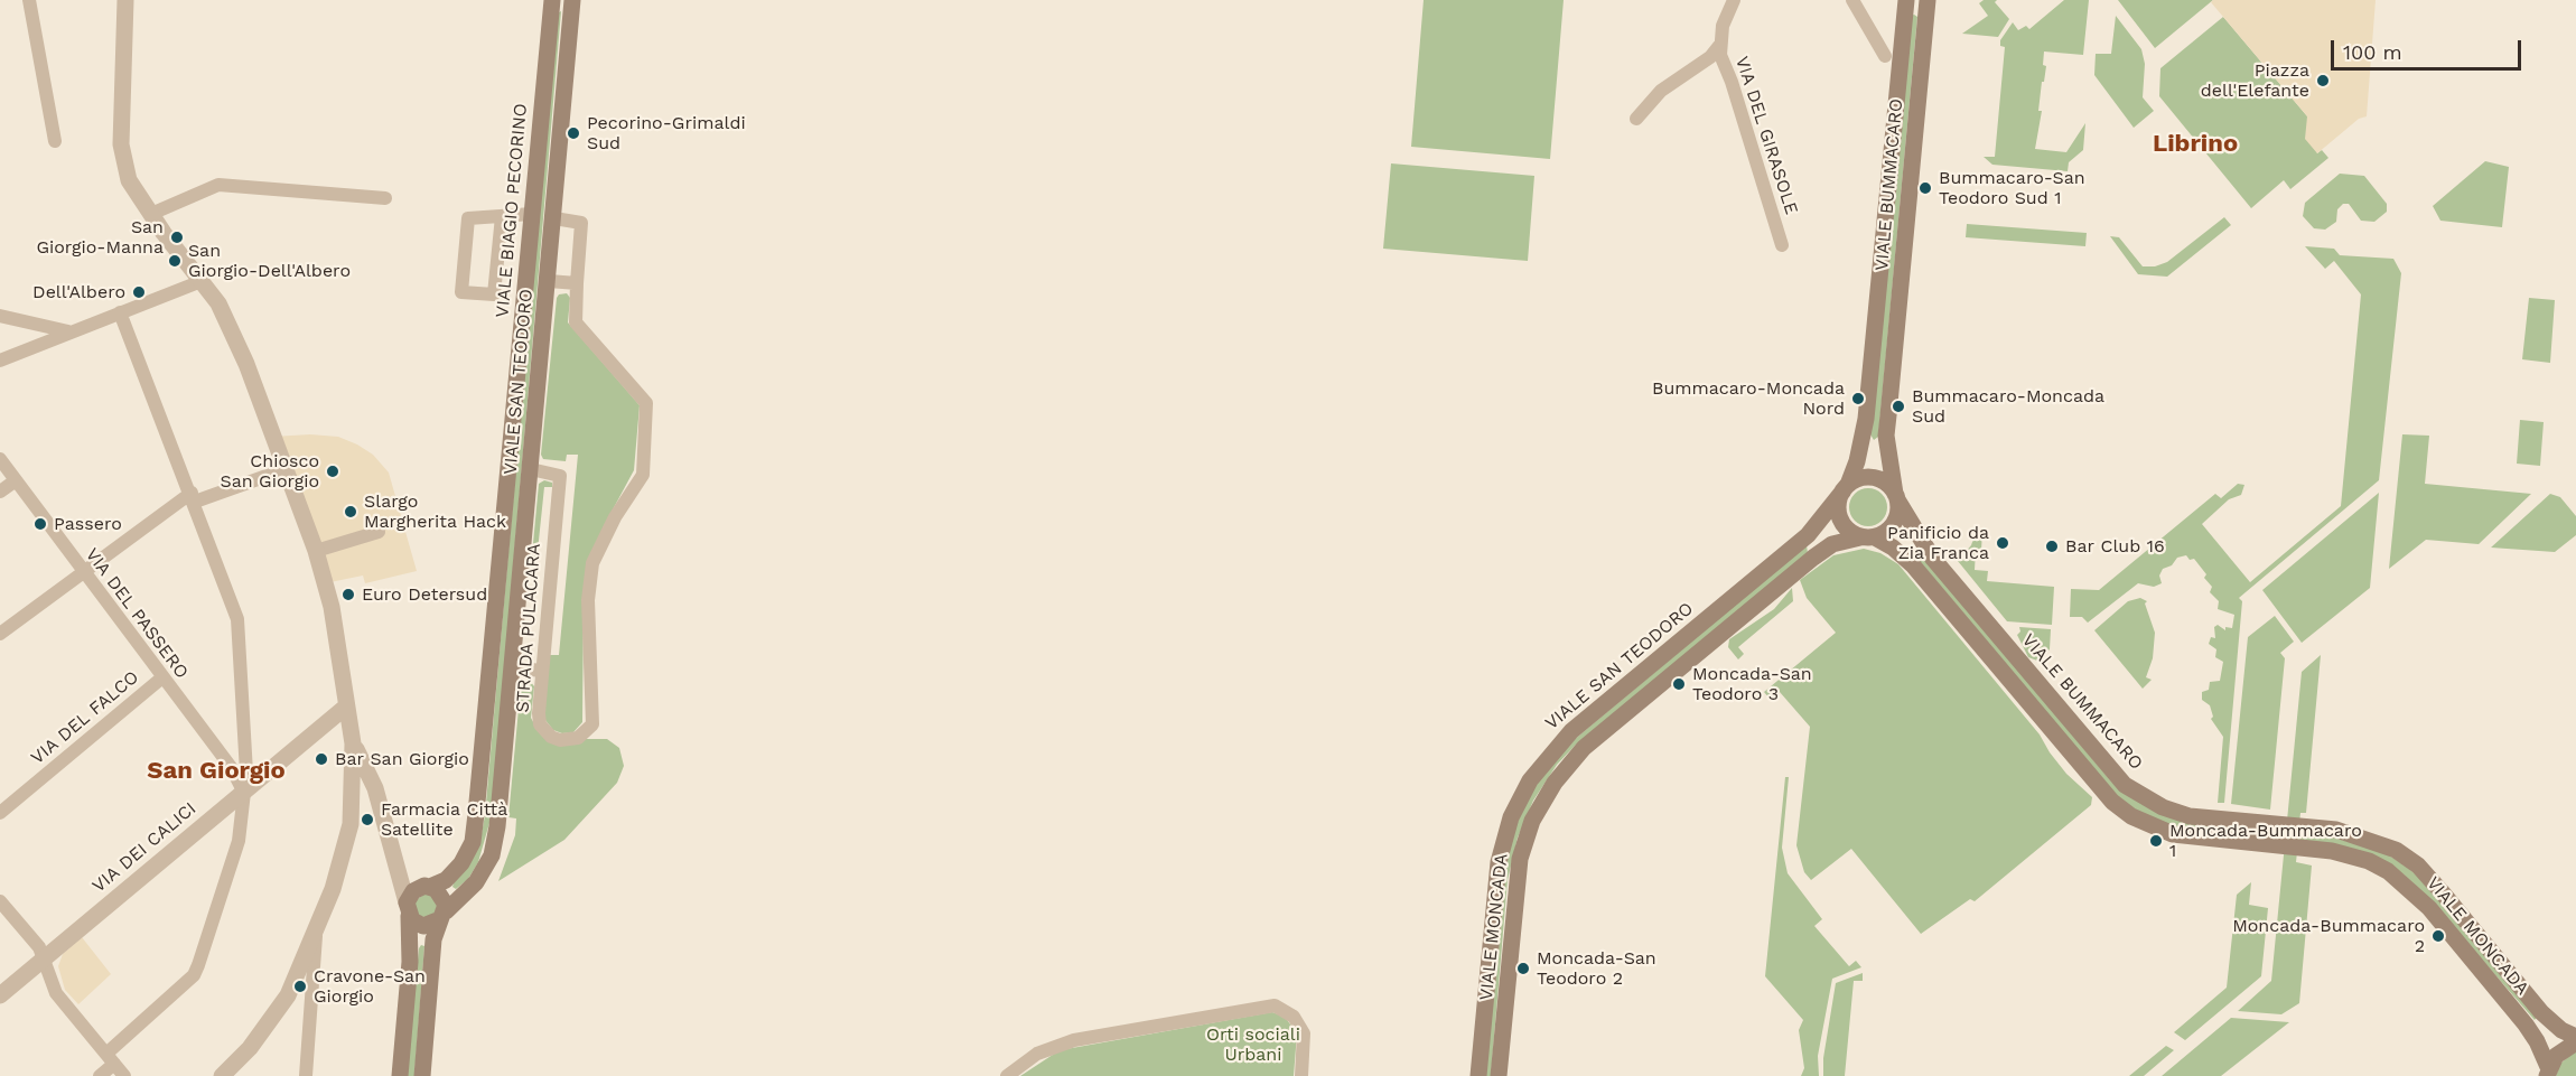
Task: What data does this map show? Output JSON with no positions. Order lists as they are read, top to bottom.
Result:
{
  "streets": {
    "main road": [
      "VIALE BUMMACARO",
      "VIALE BIAGIO PECORINO",
      "VIALE SAN TEODORO",
      "VIALE MONCADA"
    ],
    "street": [
      "VIA DEL GIRASOLE",
      "VIA DEL PASSERO",
      "STRADA PULACARA",
      "VIA DEL FALCO",
      "VIA DEI CALICI"
    ]
  },
  "crossings": [
    ["VIALE BUMMACARO", "VIALE SAN TEODORO"],
    ["VIALE BUMMACARO", "VIALE MONCADA"],
    ["VIALE BIAGIO PECORINO", "VIALE SAN TEODORO"],
    ["VIALE SAN TEODORO", "STRADA PULACARA"],
    ["VIALE SAN TEODORO", "VIALE MONCADA"],
    ["VIA DEL PASSERO", "VIA DEL FALCO"],
    ["VIA DEL PASSERO", "VIA DEI CALICI"]
  ],
  "districts": ["Librino", "San Giorgio"],
  "parks": ["Orti sociali Urbani"],
  "places": [
    "Piazza dell'Elefante",
    "Pecorino-Grimaldi Sud",
    "Bummacaro-San Teodoro Sud 1",
    "San Giorgio-Manna",
    "San Giorgio-Dell'Albero",
    "Dell'Albero",
    "Bummacaro-Moncada Nord",
    "Bummacaro-Moncada Sud",
    "Chiosco San Giorgio",
    "Slargo Margherita Hack",
    "Passero",
    "Panificio da Zia Franca",
    "Bar Club 16",
    "Euro Detersud",
    "Moncada-San Teodoro 3",
    "Bar San Giorgio",
    "Farmacia Città Satellite",
    "Moncada-Bummacaro 1",
    "Moncada-Bummacaro 2",
    "Moncada-San Teodoro 2",
    "Cravone-San Giorgio"
  ],
  "scale_bar": "100 m"
}
